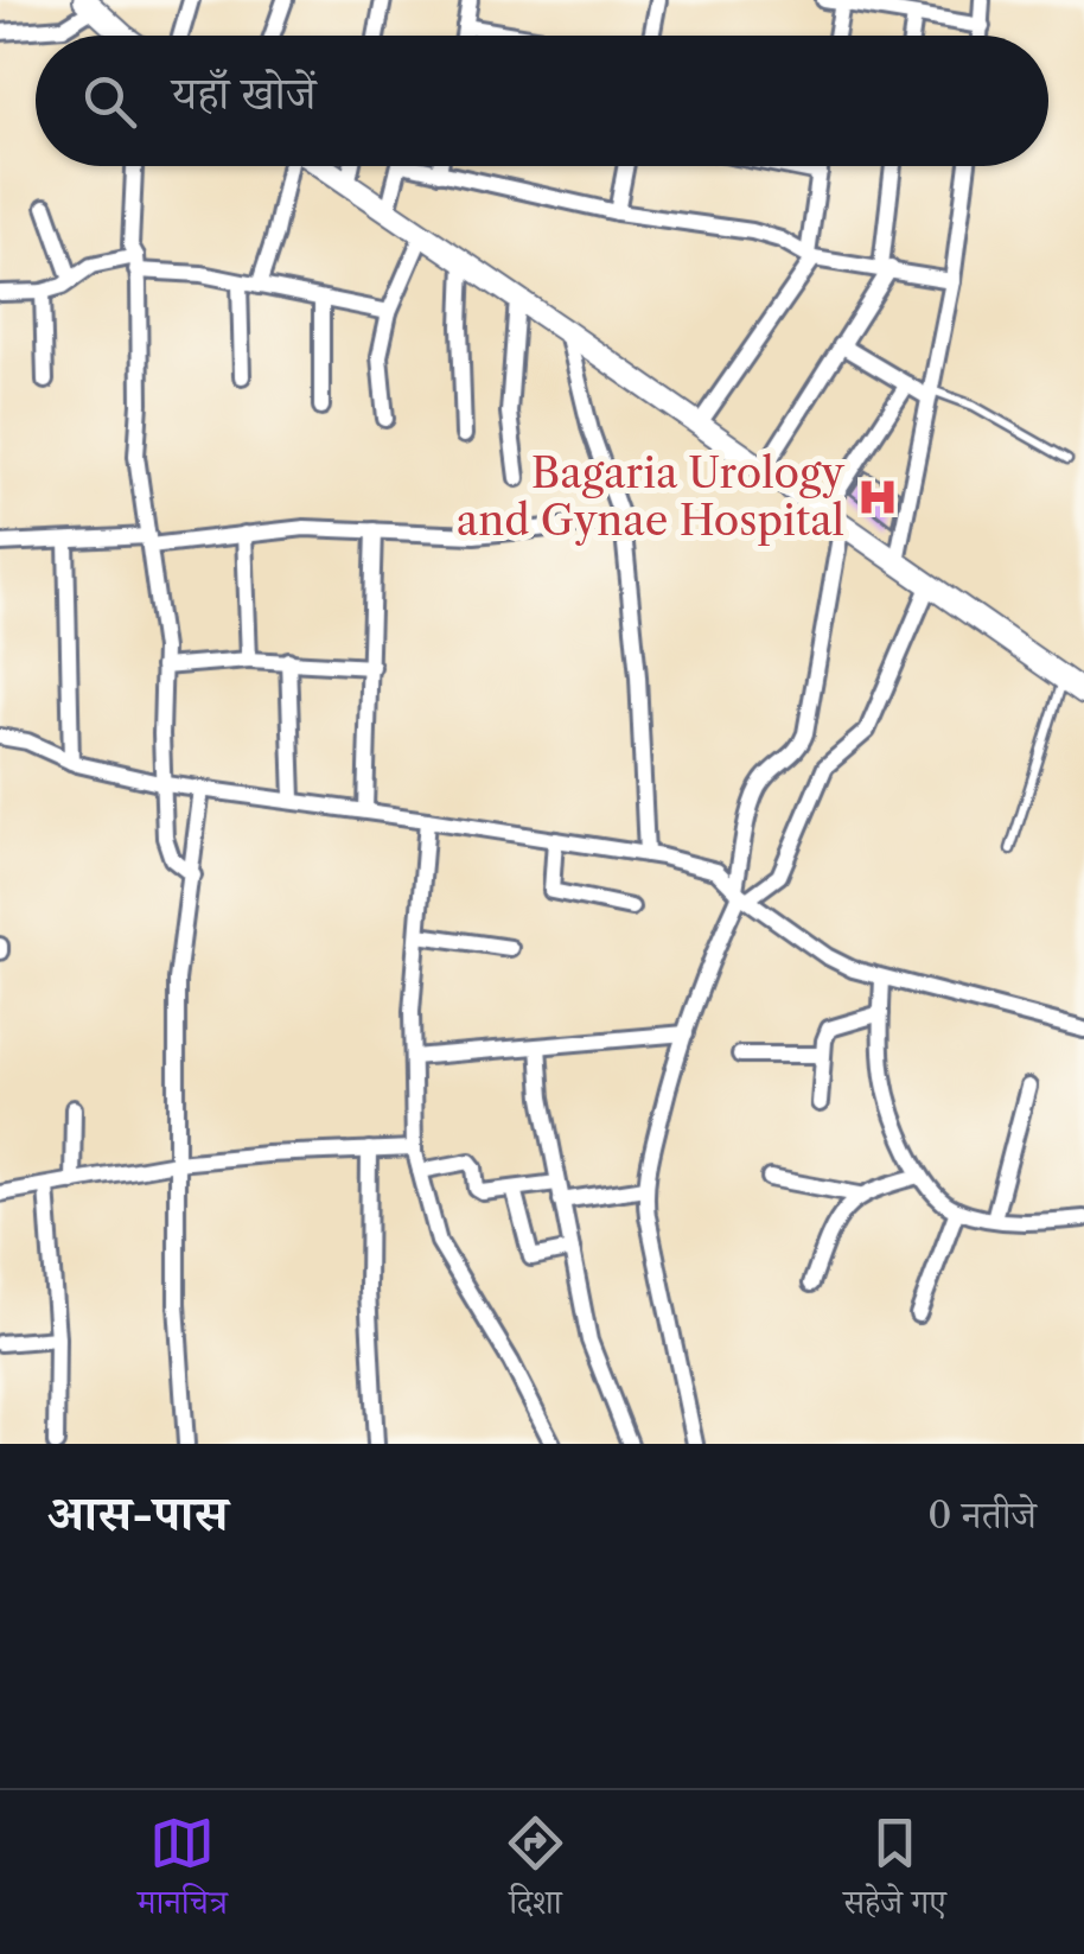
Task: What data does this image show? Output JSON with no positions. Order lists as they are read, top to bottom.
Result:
{
  "places": {
    "hospital": ["Bagaria Urology and Gynae Hospital"]
  },
  "page": {
    "search": "यहाँ खोजें",
    "heading": ["आस-पास", "0 नतीजे"],
    "nav": ["मानचित्र", "दिशा", "सहेजे गए"]
  }
}
